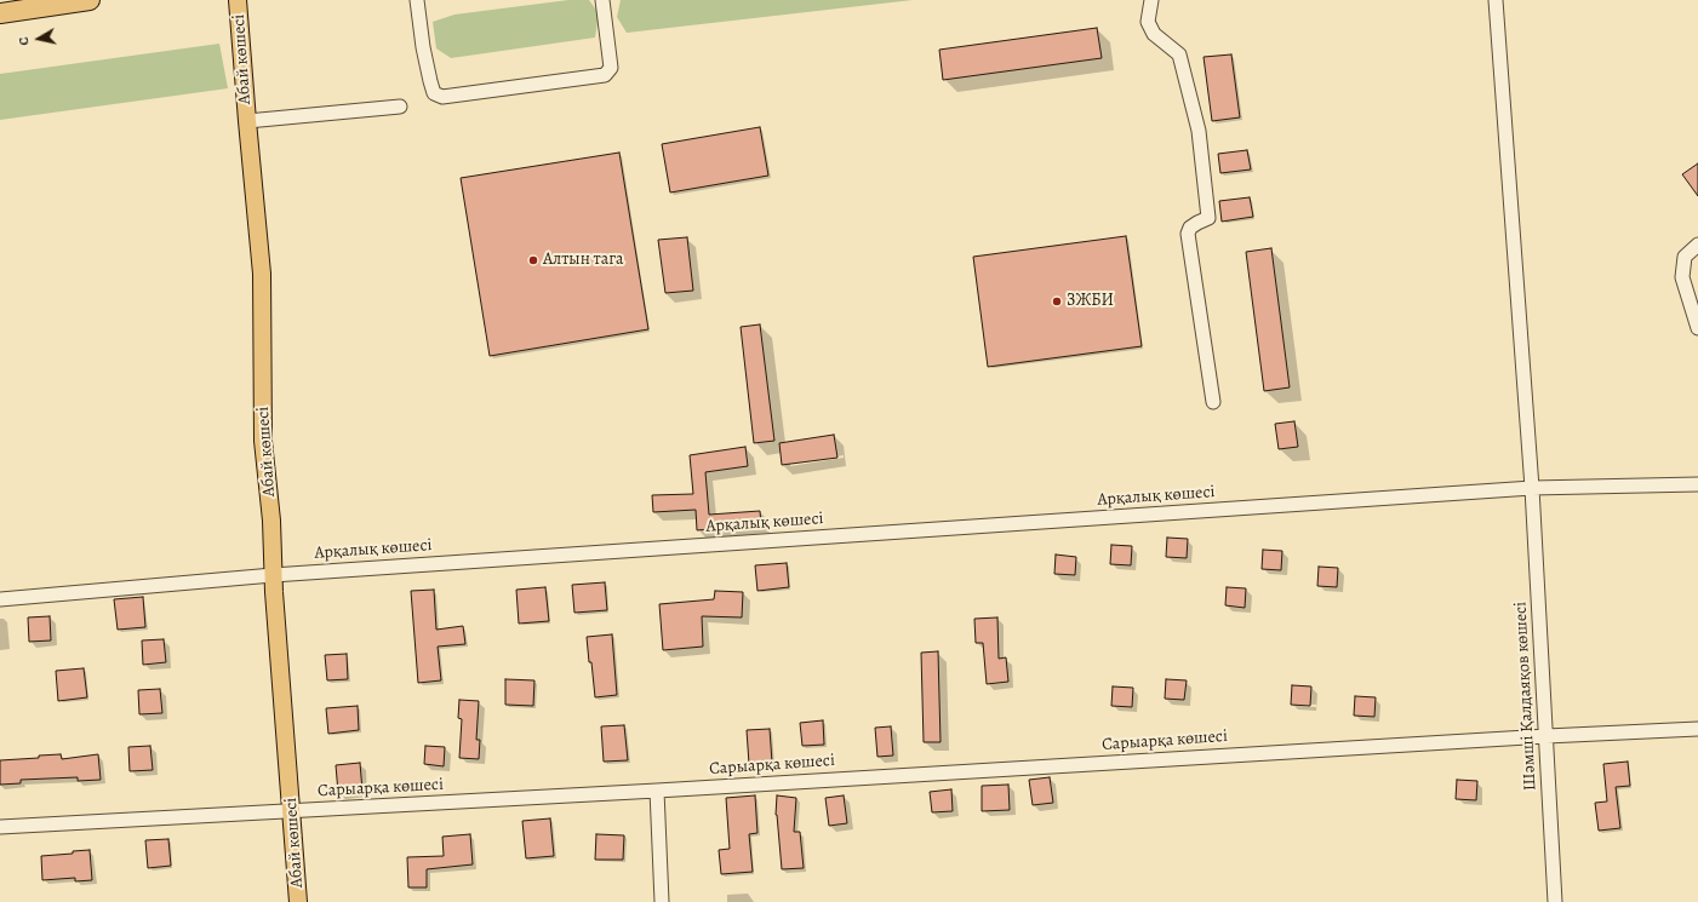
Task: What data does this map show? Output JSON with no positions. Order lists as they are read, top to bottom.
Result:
{
  "streets": {
    "main road": ["Абай көшесі"],
    "street": ["Арқалық көшесі", "Шәмші Қалдаяқов көшесі", "Сарыарқа көшесі"]
  },
  "crossings": [
    ["Абай көшесі", "Арқалық көшесі"],
    ["Абай көшесі", "Сарыарқа көшесі"],
    ["Арқалық көшесі", "Шәмші Қалдаяқов көшесі"],
    ["Шәмші Қалдаяқов көшесі", "Сарыарқа көшесі"]
  ],
  "places": ["Алтын тага", "ЗЖБИ"],
  "north": "left"
}
